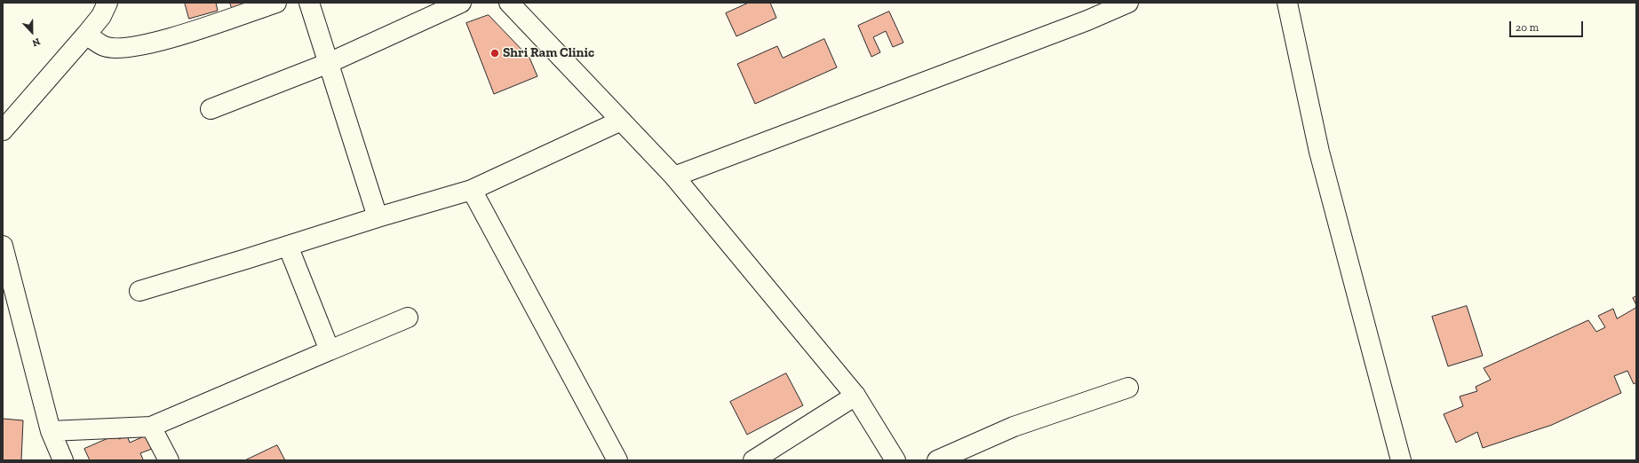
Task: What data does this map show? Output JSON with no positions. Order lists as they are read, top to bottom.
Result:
{
  "places": ["Shri Ram Clinic"],
  "scale_bar": "20 m",
  "north": "bottom"
}
